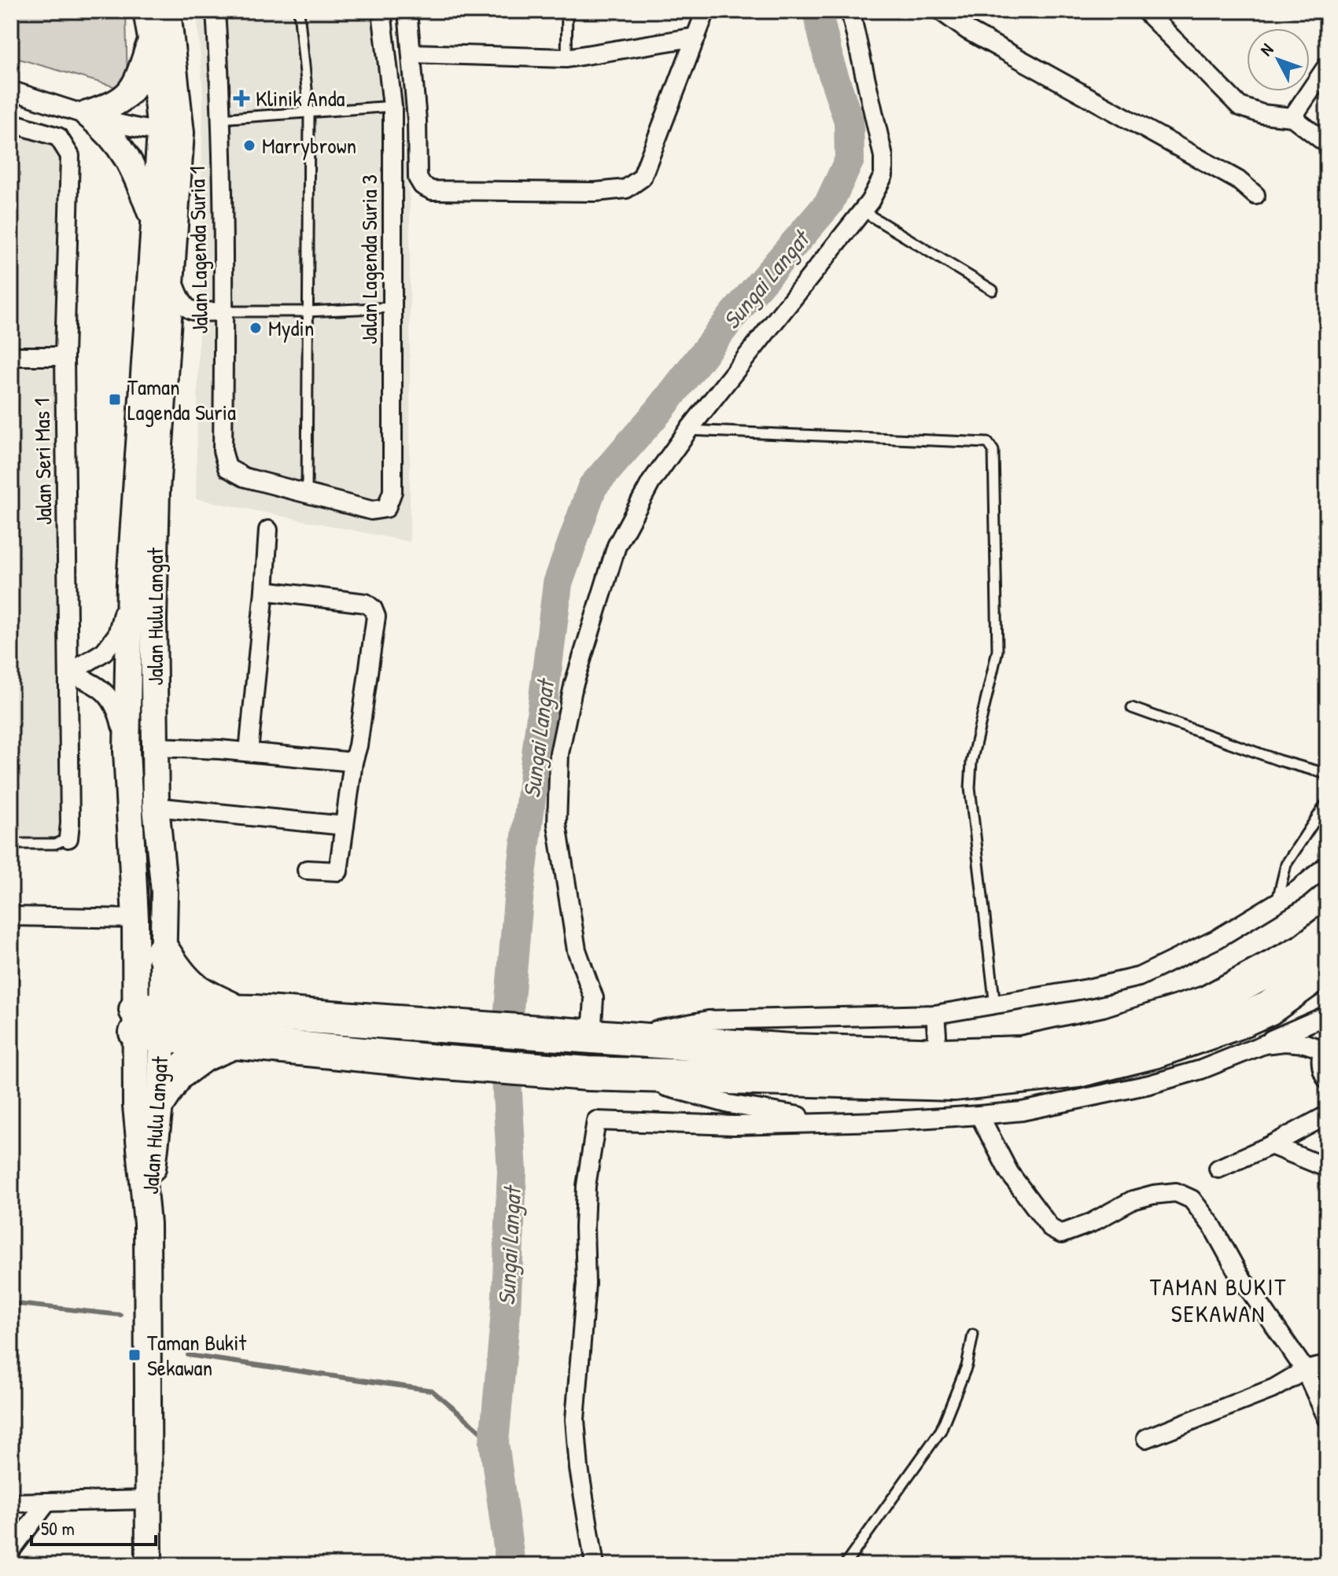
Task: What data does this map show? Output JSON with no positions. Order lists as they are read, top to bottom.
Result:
{
  "streets": {
    "main road": ["Jalan Hulu Langat"],
    "street": ["Jalan Lagenda Suria 1", "Jalan Lagenda Suria 3", "Jalan Seri Mas 1"]
  },
  "crossings": [
    ["Jalan Lagenda Suria 1", "Jalan Lagenda Suria 3"]
  ],
  "districts": ["TAMAN BUKIT SEKAWAN"],
  "water": ["Sungai Langat"],
  "places": {
    "health": ["Klinik Anda"],
    "other": ["Marrybrown", "Mydin"],
    "transit": ["Taman Lagenda Suria", "Taman Bukit Sekawan"]
  },
  "scale_bar": "50 m",
  "north": "top left"
}
